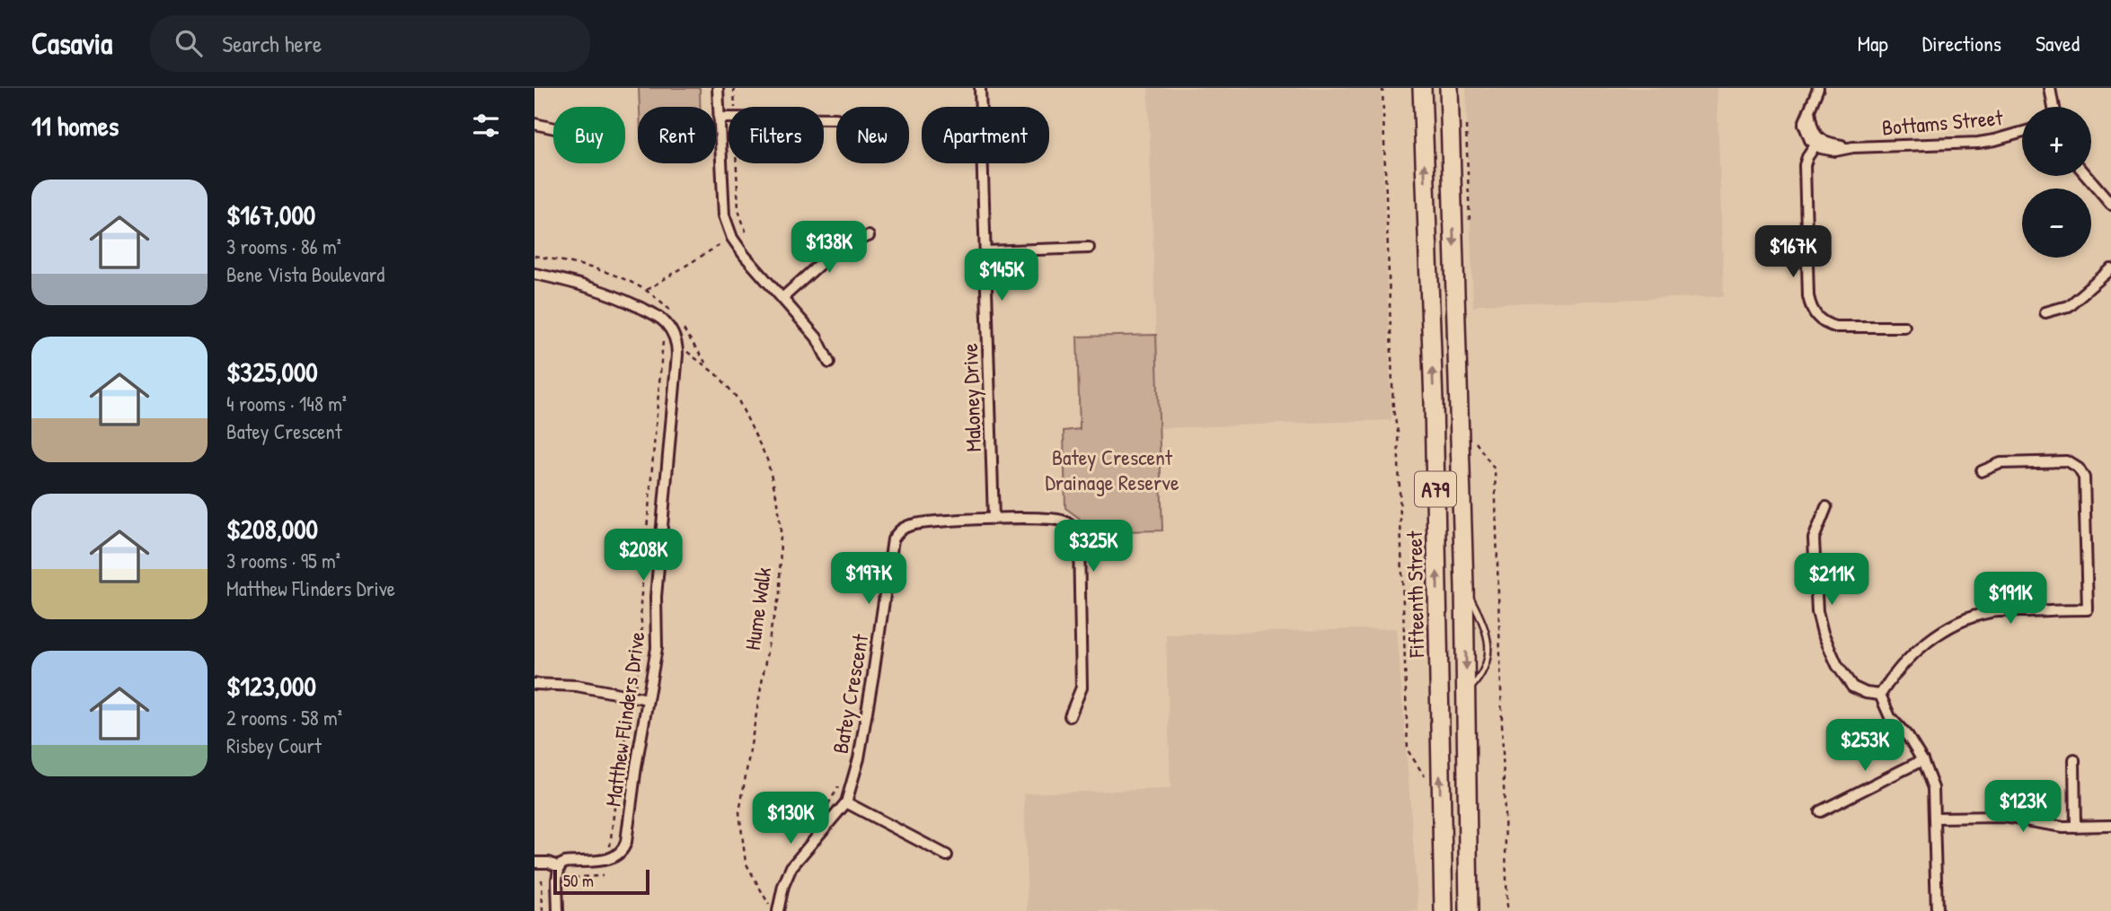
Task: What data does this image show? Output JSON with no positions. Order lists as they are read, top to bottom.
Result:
{
  "streets": {
    "highway": ["A79", "Fifteenth Street"],
    "street": [
      "Bottams Street",
      "Maloney Drive",
      "Batey Crescent",
      "Matthew Flinders Drive"
    ],
    "path": ["Hume Walk"]
  },
  "crossings": [
    ["Maloney Drive", "Batey Crescent"],
    ["Hume Walk", "Matthew Flinders Drive"]
  ],
  "parks": ["Batey Crescent Drainage Reserve"],
  "scale_bar": "50 m",
  "page": {
    "header": "Casavia",
    "search": "Search here",
    "nav": ["Map", "Directions", "Saved"],
    "heading": "11 homes",
    "map_buttons": ["+", "−"],
    "chip": [
      "Buy",
      "Rent",
      "Filters",
      "New",
      "Apartment"
    ],
    "list": [
      {
        "name": "$167,000",
        "note": "3 rooms · 86 m² · Bene Vista Boulevard"
      },
      {
        "name": "$325,000",
        "note": "4 rooms · 148 m² · Batey Crescent"
      },
      {
        "name": "$208,000",
        "note": "3 rooms · 95 m² · Matthew Flinders Drive"
      },
      {
        "name": "$123,000",
        "note": "2 rooms · 58 m² · Risbey Court"
      }
    ],
    "price": [
      "$138K",
      "$167K",
      "$145K",
      "$325K",
      "$208K",
      "$197K",
      "$211K",
      "$191K",
      "$253K",
      "$123K",
      "$130K"
    ],
    "scale": "50 m"
  }
}
